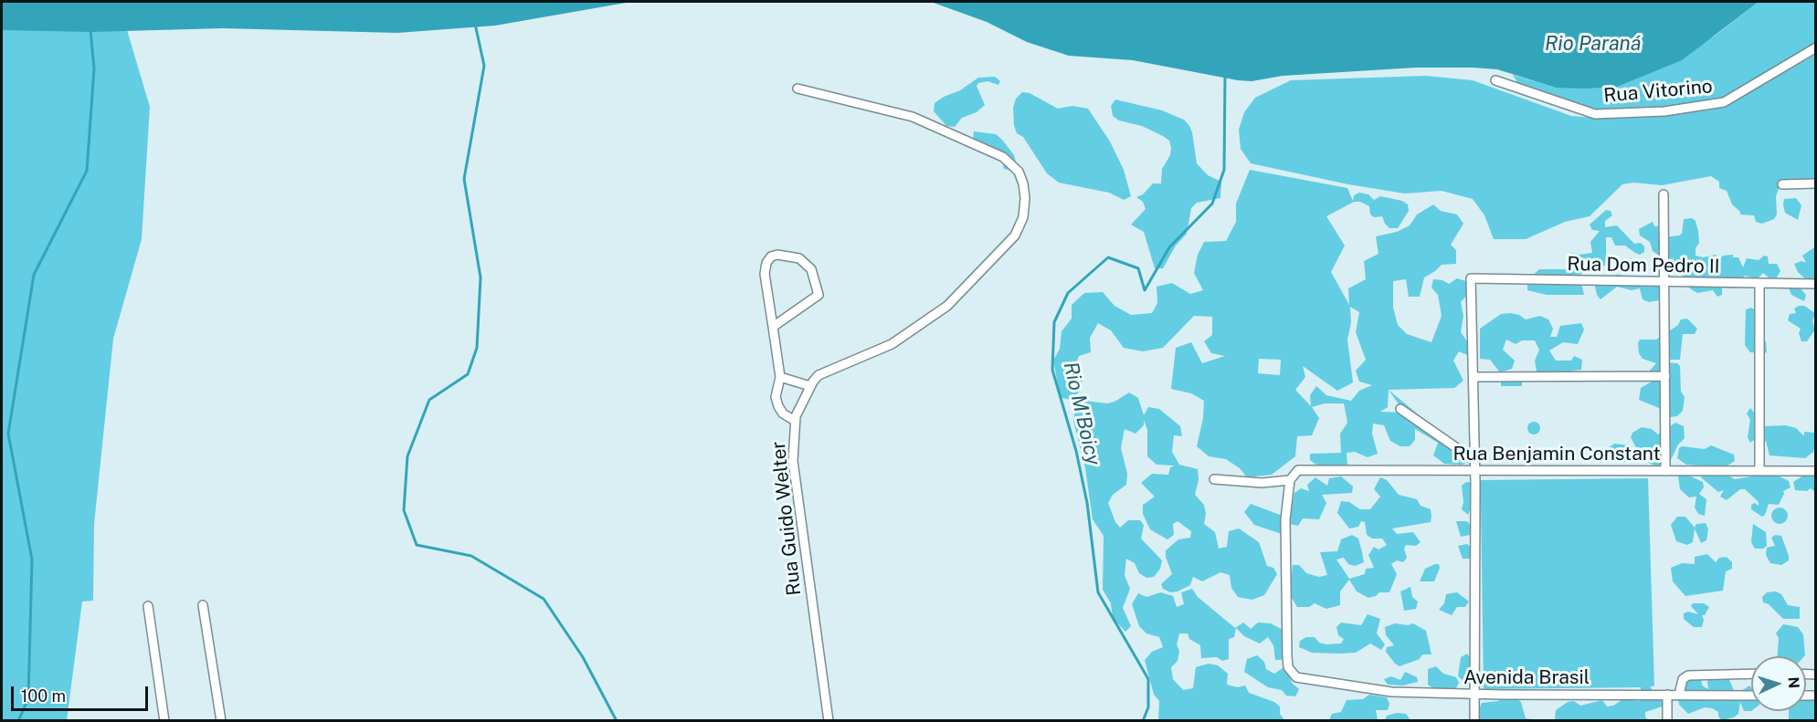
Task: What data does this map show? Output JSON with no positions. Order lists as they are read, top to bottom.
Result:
{
  "streets": {
    "street": [
      "Rua Vitorino",
      "Rua Dom Pedro II",
      "Rua Benjamin Constant",
      "Rua Guido Welter",
      "Avenida Brasil"
    ]
  },
  "crossings": [
    ["Rua Benjamin Constant", "Avenida Brasil"]
  ],
  "water": ["Rio Paraná", "Rio M'Boicy"],
  "scale_bar": "100 m",
  "north": "right"
}
